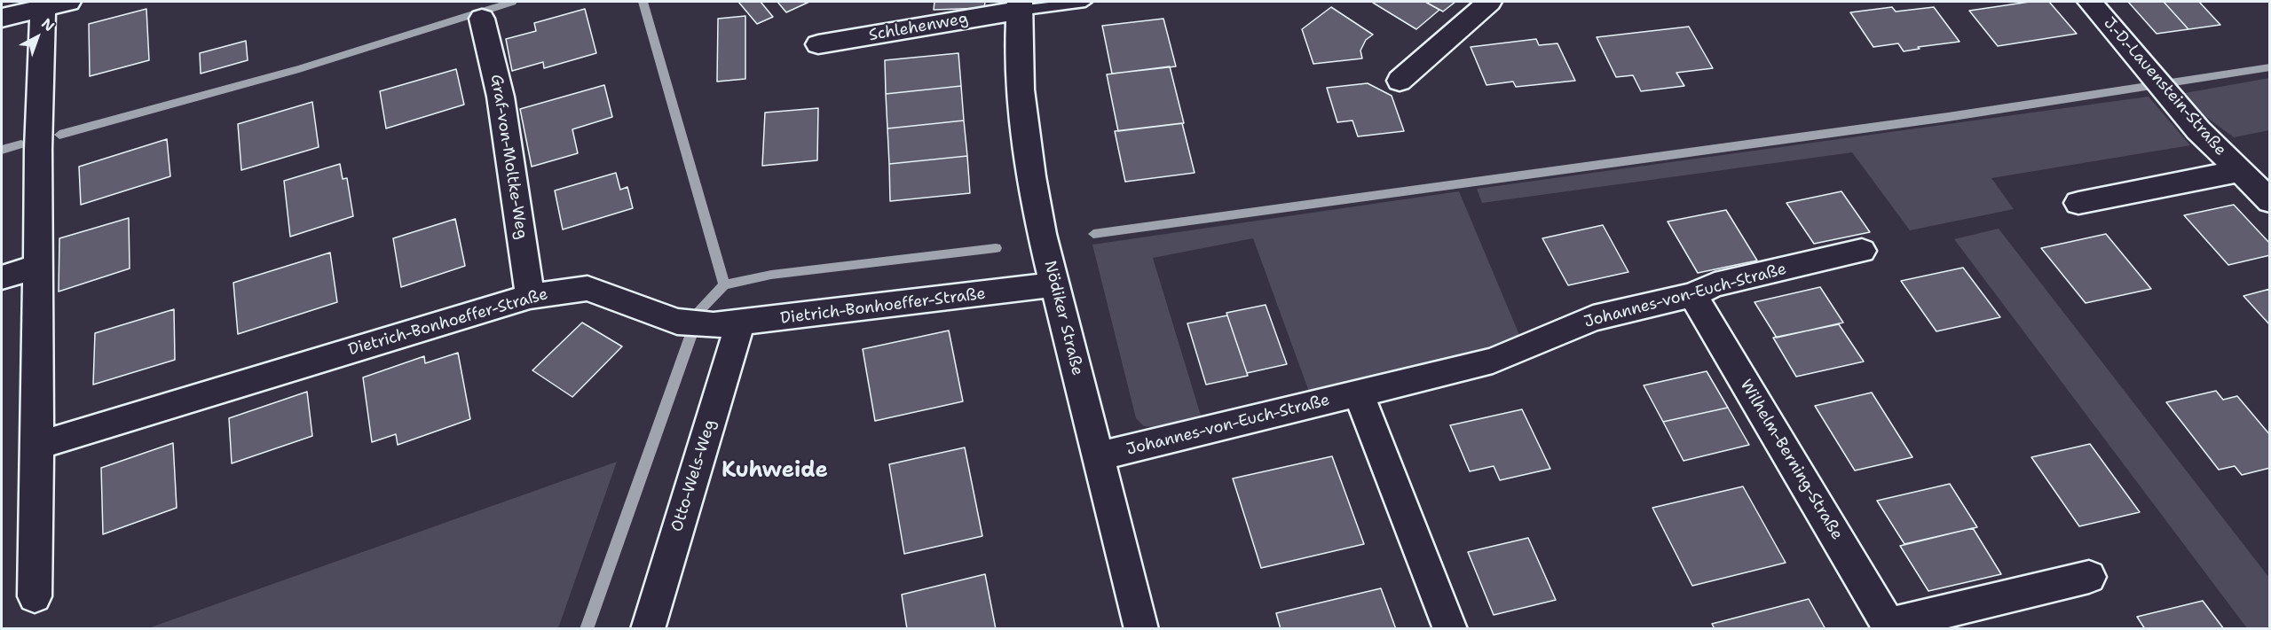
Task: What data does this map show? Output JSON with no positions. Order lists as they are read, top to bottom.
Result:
{
  "streets": {
    "street": [
      "Schlehenweg",
      "J.-D.-Lauenstein-Straße",
      "Graf-von-Moltke-Weg",
      "Johannes-von-Euch-Straße",
      "Dietrich-Bonhoeffer-Straße",
      "Nödiker Straße",
      "Wilhelm-Berning-Straße",
      "Otto-Wels-Weg"
    ]
  },
  "crossings": [
    ["Schlehenweg", "Nödiker Straße"],
    ["Graf-von-Moltke-Weg", "Dietrich-Bonhoeffer-Straße"],
    ["Johannes-von-Euch-Straße", "Nödiker Straße"],
    ["Johannes-von-Euch-Straße", "Wilhelm-Berning-Straße"],
    ["Dietrich-Bonhoeffer-Straße", "Nödiker Straße"],
    ["Dietrich-Bonhoeffer-Straße", "Otto-Wels-Weg"]
  ],
  "districts": ["Kuhweide"],
  "north": "top right"
}
